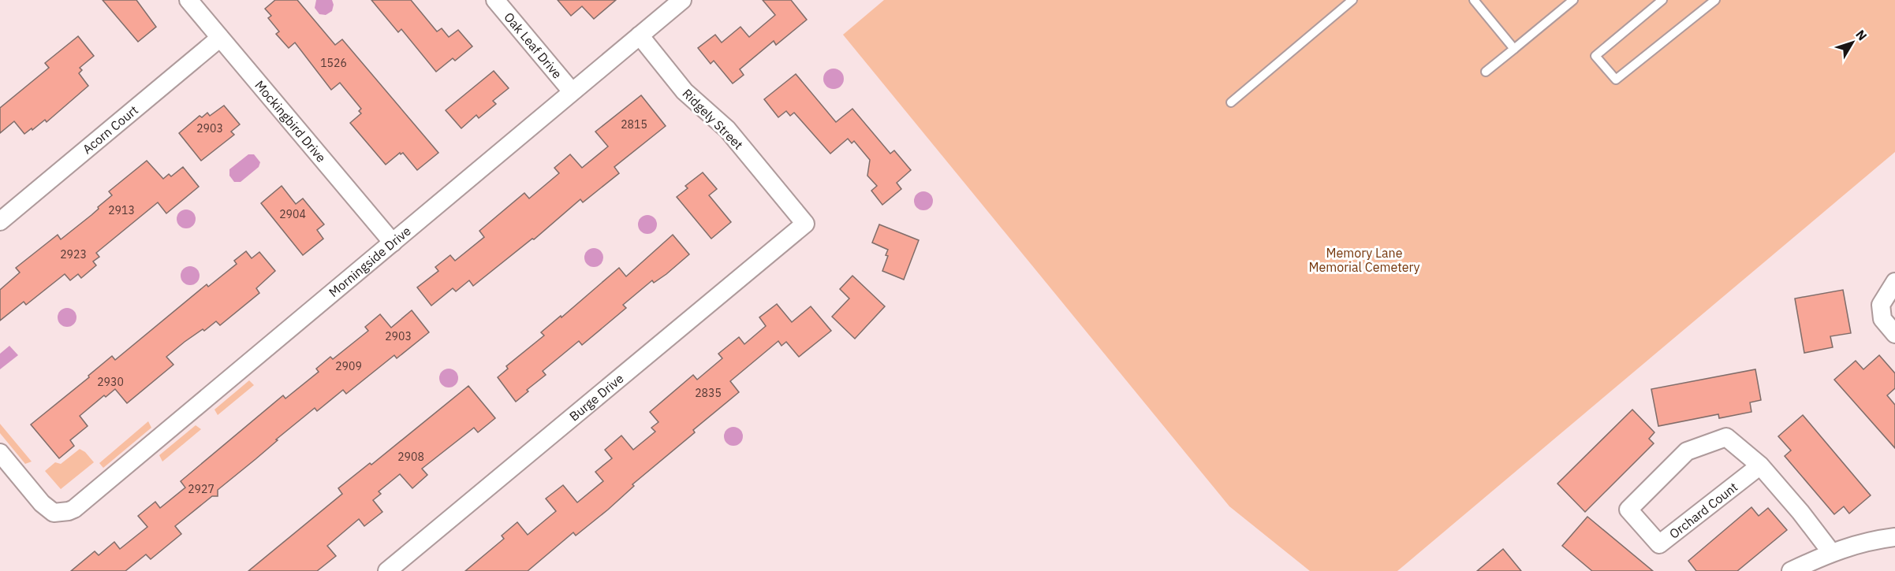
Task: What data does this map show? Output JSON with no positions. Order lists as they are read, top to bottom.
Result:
{
  "streets": {
    "street": [
      "Oak Leaf Drive",
      "Ridgely Street",
      "Mockingbird Drive",
      "Acorn Court",
      "Morningside Drive",
      "Burge Drive",
      "Orchard Count"
    ]
  },
  "crossings": [
    ["Oak Leaf Drive", "Morningside Drive"],
    ["Ridgely Street", "Morningside Drive"],
    ["Ridgely Street", "Burge Drive"],
    ["Mockingbird Drive", "Acorn Court"],
    ["Mockingbird Drive", "Morningside Drive"]
  ],
  "parks": ["Memory Lane Memorial Cemetery"],
  "house_numbers": [
    "1526",
    "2815",
    "2903",
    "2913",
    "2904",
    "2923",
    "2903",
    "2909",
    "2930",
    "2835",
    "2908",
    "2927"
  ],
  "north": "top right"
}
